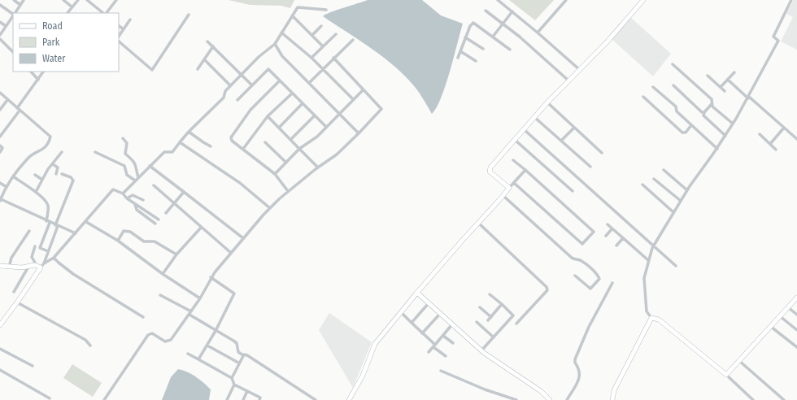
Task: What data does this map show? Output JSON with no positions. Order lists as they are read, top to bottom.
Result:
{
  "legend": ["Road", "Park", "Water"]
}
